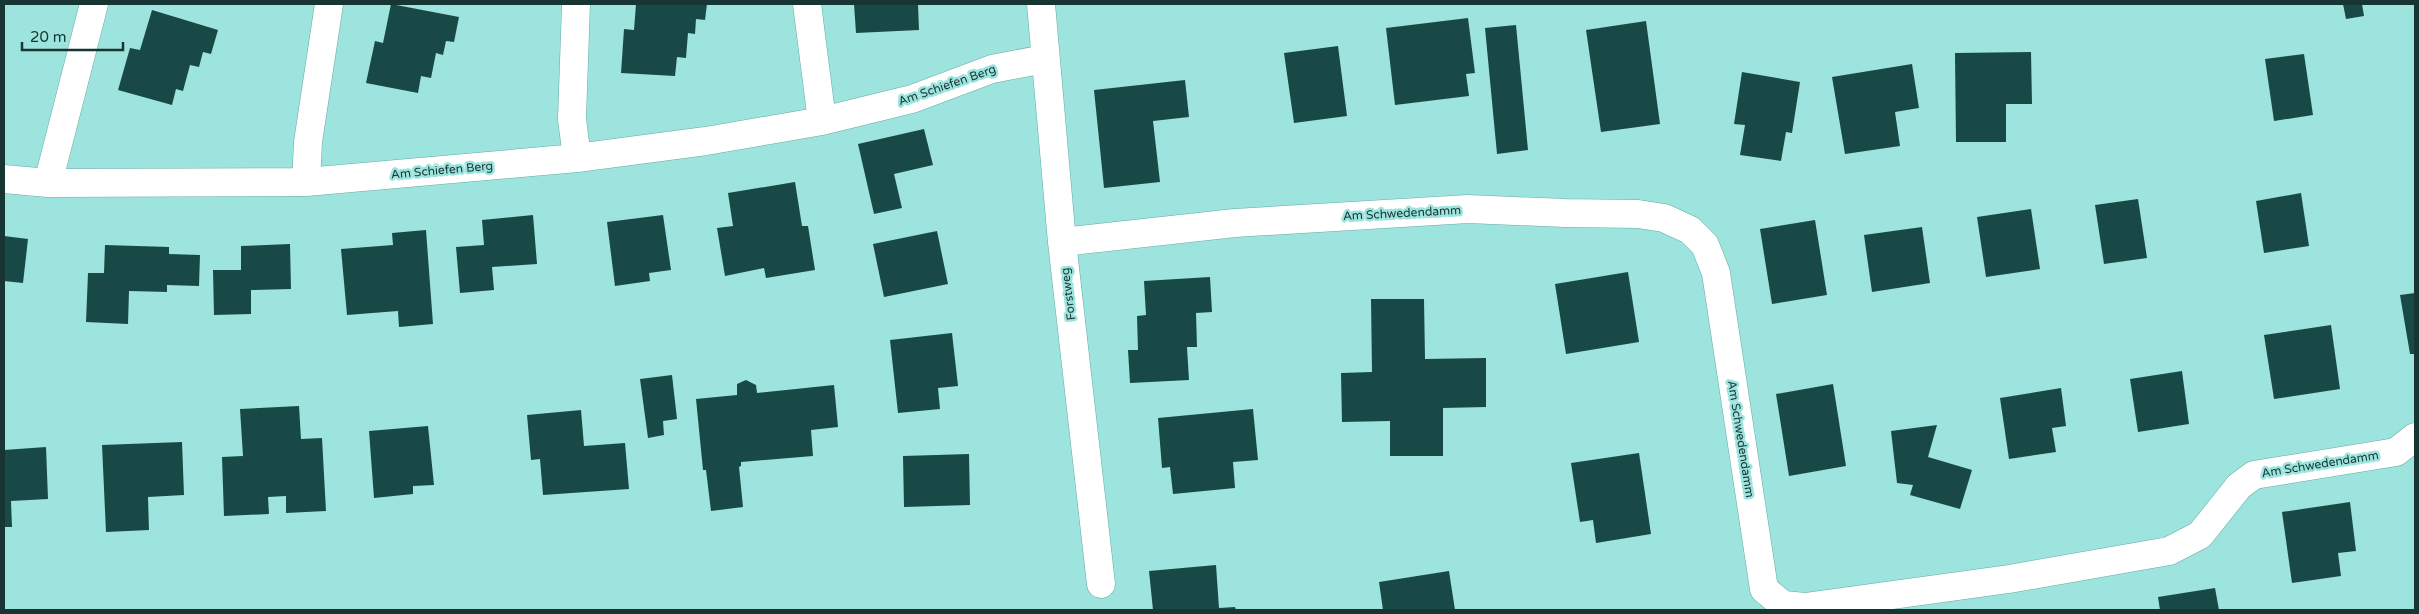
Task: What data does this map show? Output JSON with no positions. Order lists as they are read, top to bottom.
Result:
{
  "streets": {
    "street": ["Am Schiefen Berg", "Am Schwedendamm", "Forstweg"]
  },
  "crossings": [
    ["Am Schiefen Berg", "Forstweg"],
    ["Am Schwedendamm", "Forstweg"]
  ],
  "scale_bar": "20 m"
}
